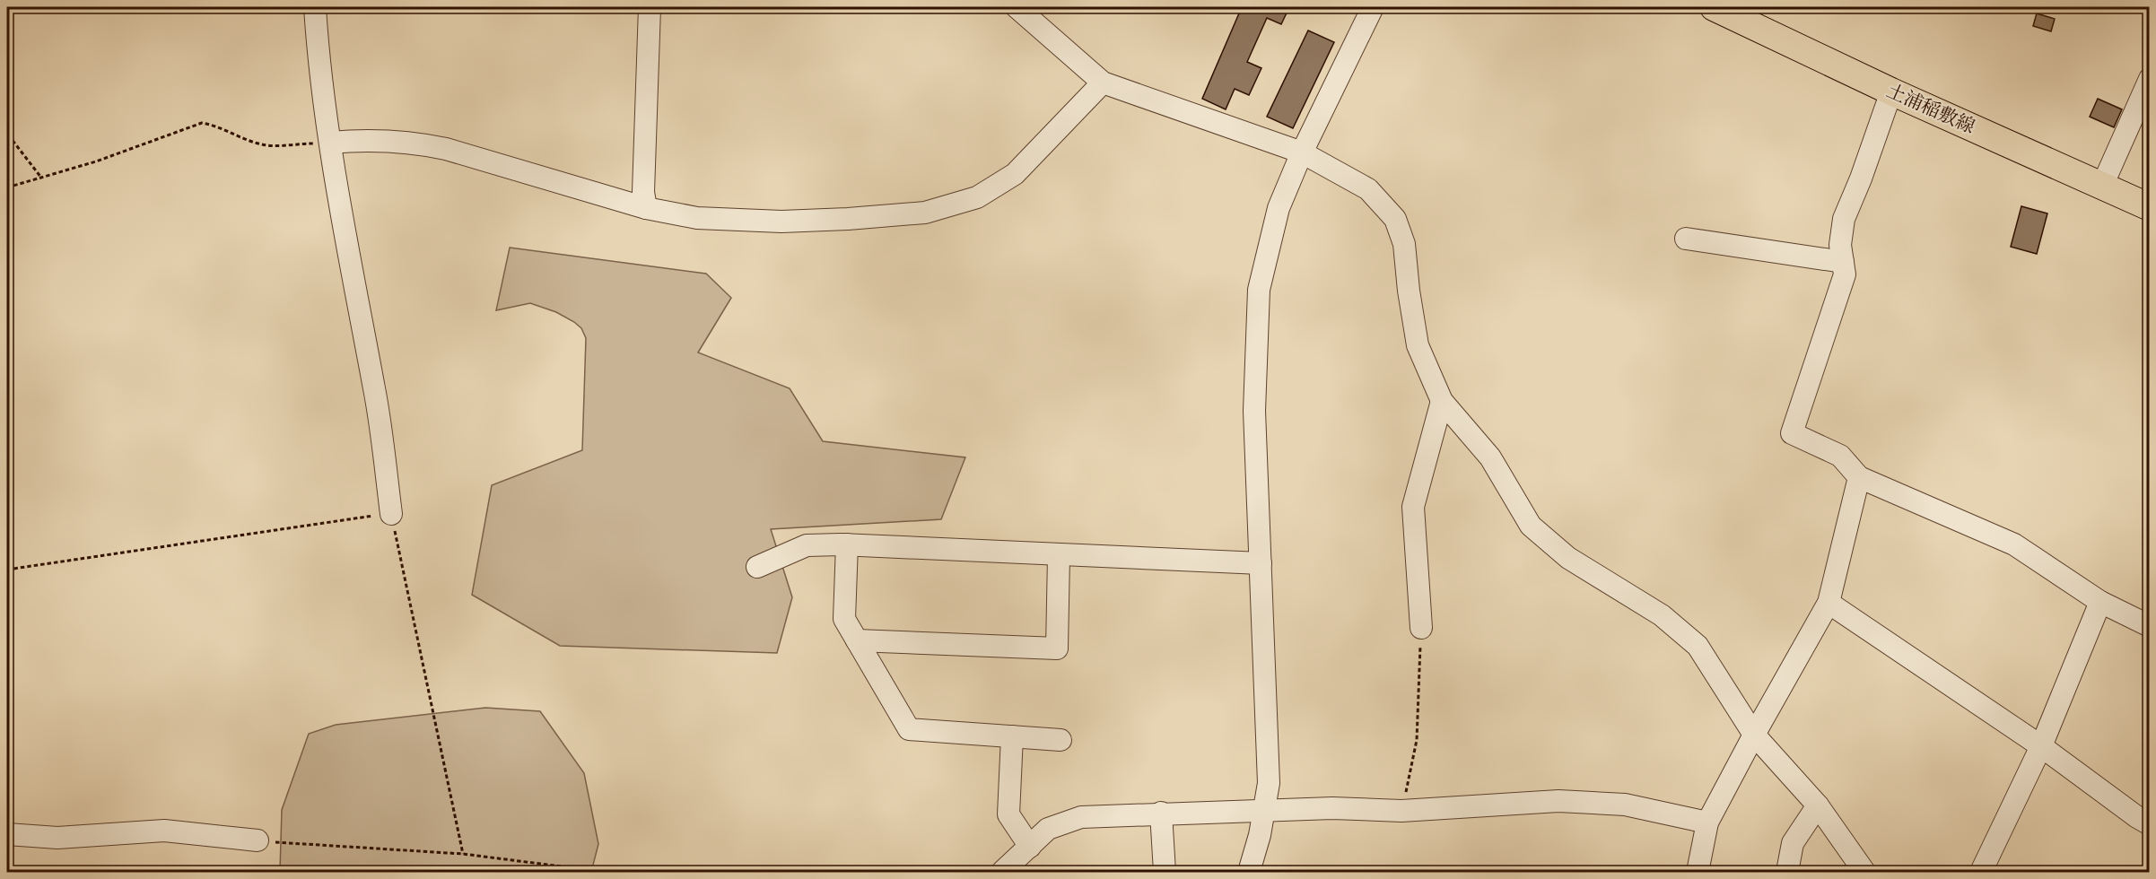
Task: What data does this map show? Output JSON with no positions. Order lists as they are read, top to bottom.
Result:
{
  "streets": {
    "main road": ["土浦稲敷線"]
  }
}
